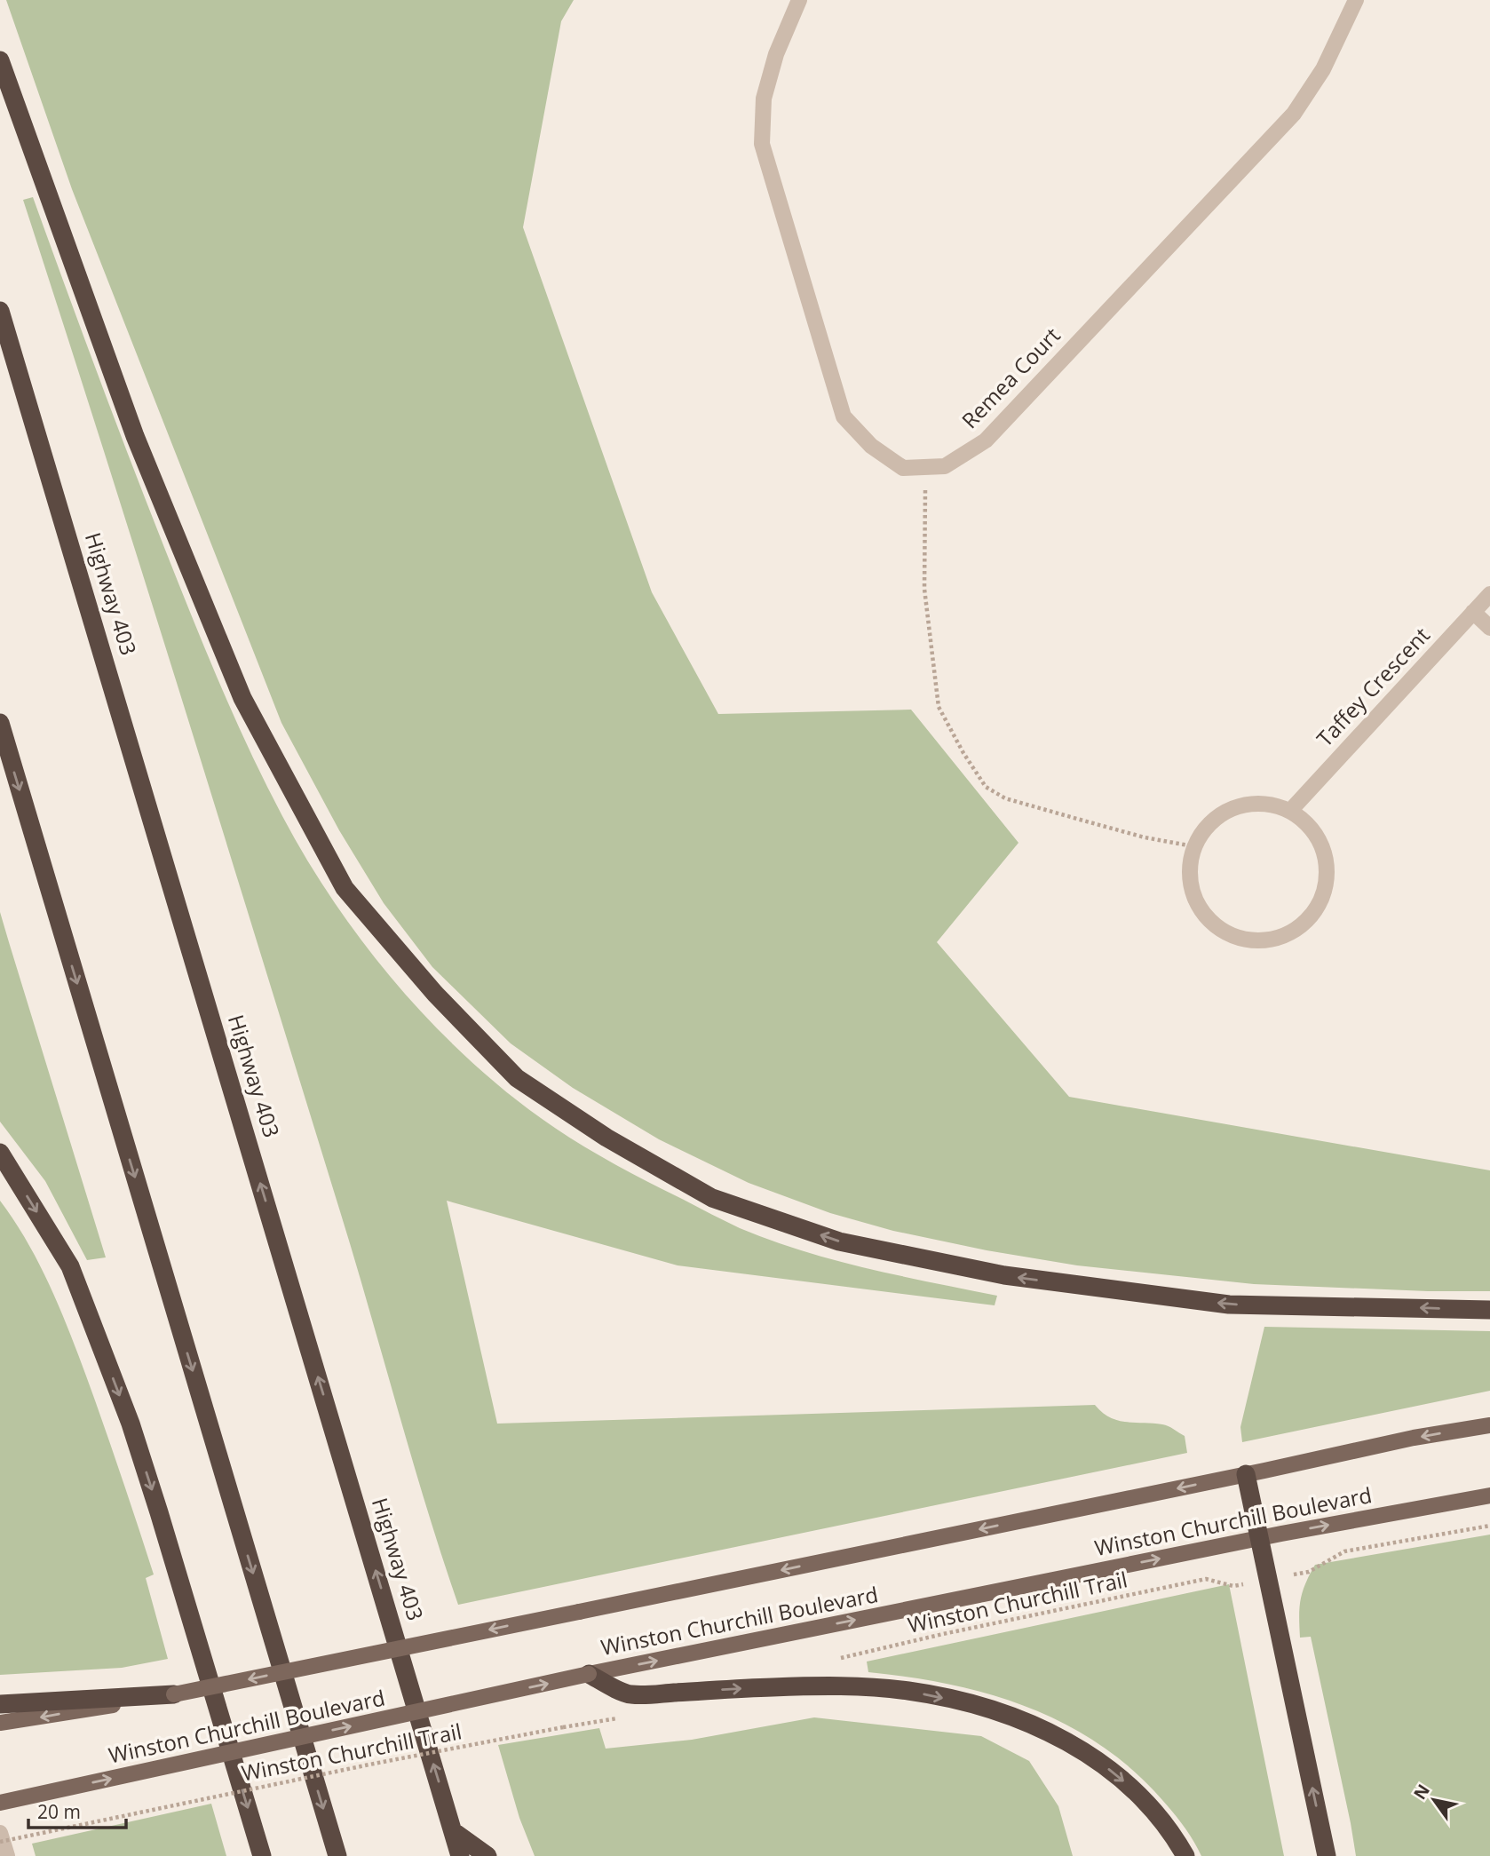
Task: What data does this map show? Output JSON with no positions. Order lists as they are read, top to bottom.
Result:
{
  "streets": {
    "highway": ["Highway 403"],
    "main road": ["Winston Churchill Boulevard"],
    "street": ["Remea Court", "Taffey Crescent"],
    "path": ["Winston Churchill Trail"]
  },
  "scale_bar": "20 m",
  "north": "top left"
}
